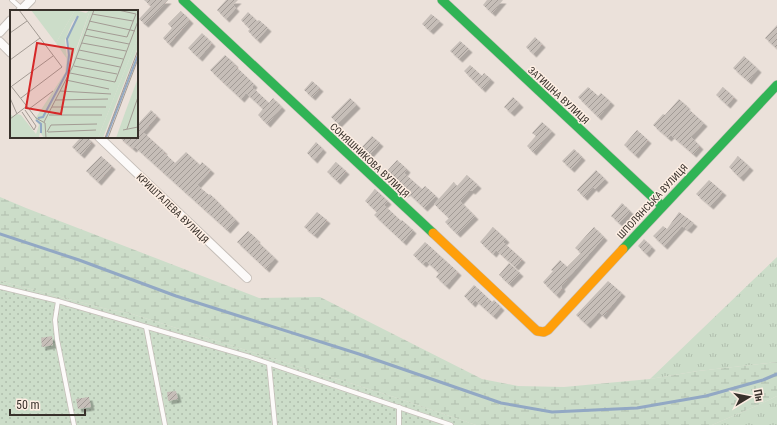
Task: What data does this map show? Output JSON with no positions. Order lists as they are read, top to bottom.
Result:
{
  "streets": {
    "street": [
      "ЗАТИШНА ВУЛИЦЯ",
      "СОНЯШНИКОВА ВУЛИЦЯ",
      "ШПОЛЯНСЬКА ВУЛИЦЯ",
      "КРИШТАЛЕВА ВУЛИЦЯ"
    ]
  },
  "crossings": [
    ["ЗАТИШНА ВУЛИЦЯ", "ШПОЛЯНСЬКА ВУЛИЦЯ"],
    ["СОНЯШНИКОВА ВУЛИЦЯ", "ШПОЛЯНСЬКА ВУЛИЦЯ"]
  ],
  "scale_bar": "50 m",
  "north": "right"
}
